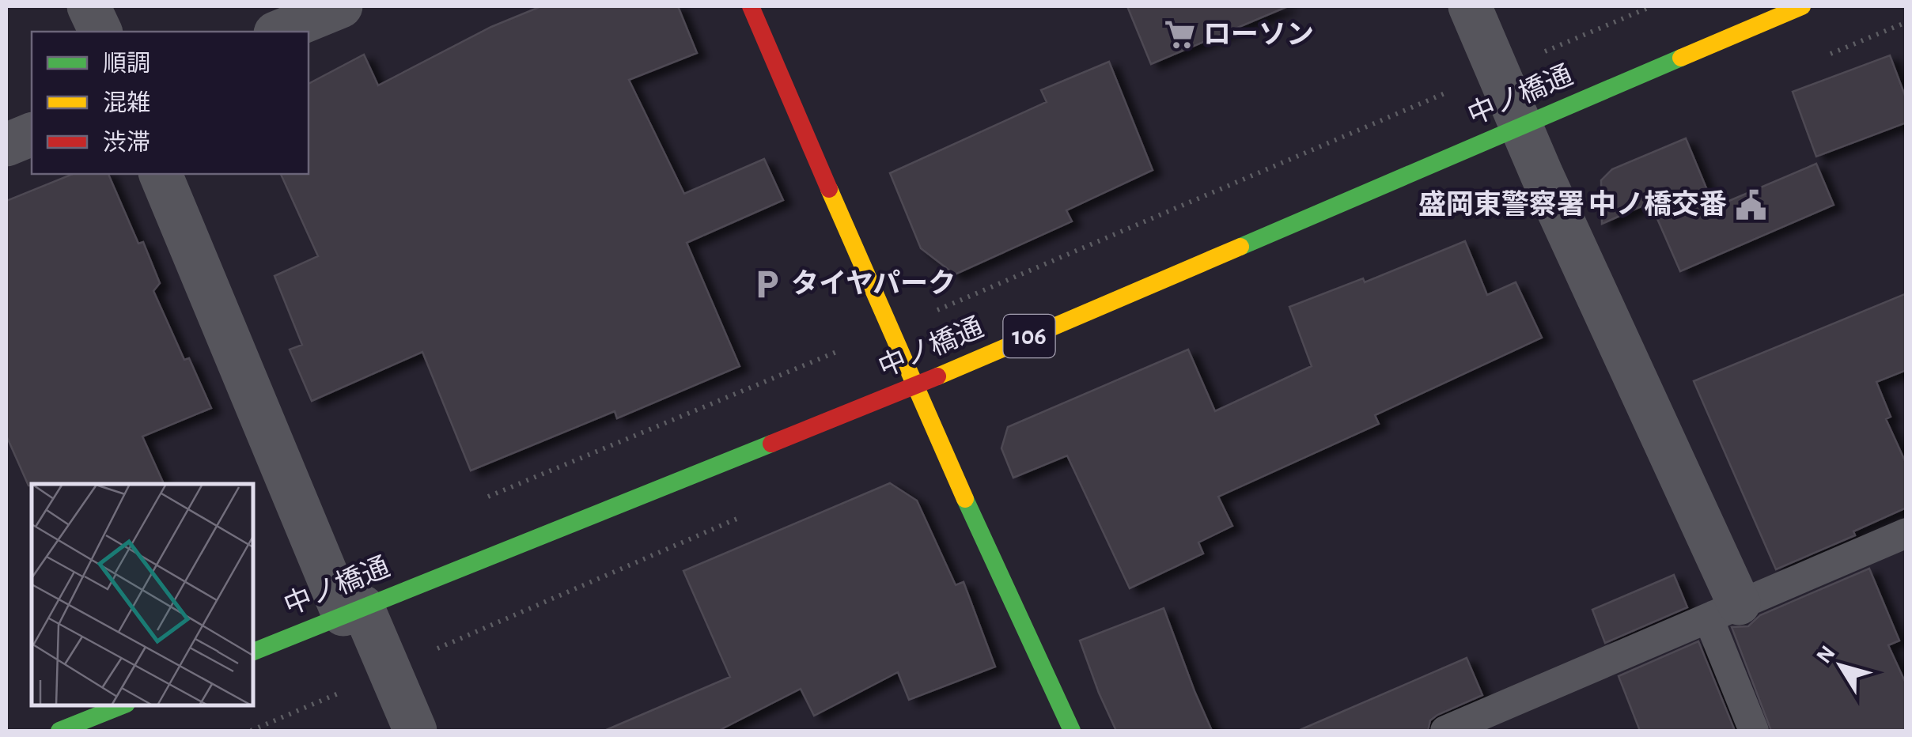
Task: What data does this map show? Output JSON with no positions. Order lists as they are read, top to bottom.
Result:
{
  "streets": {
    "main road": ["中ノ橋通", "106"]
  },
  "places": {
    "supermarket": ["ローソン"],
    "public building": ["盛岡東警察署 中ノ橋交番"],
    "parking": ["タイヤパーク"]
  },
  "legend": ["順調", "混雑", "渋滞"],
  "north": "top left"
}
